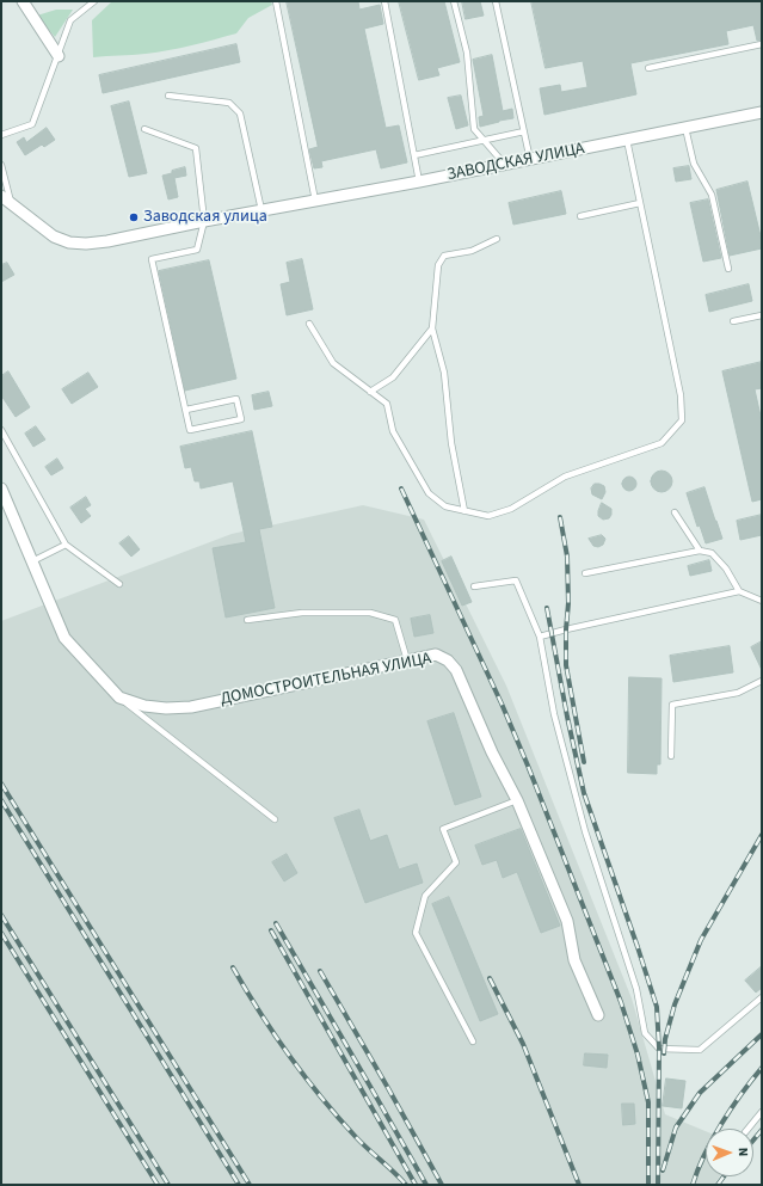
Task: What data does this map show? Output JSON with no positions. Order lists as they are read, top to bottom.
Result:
{
  "streets": {
    "street": ["ЗАВОДСКАЯ УЛИЦА", "ДОМОСТРОИТЕЛЬНАЯ УЛИЦА"]
  },
  "places": ["Заводская улица"],
  "north": "right"
}
